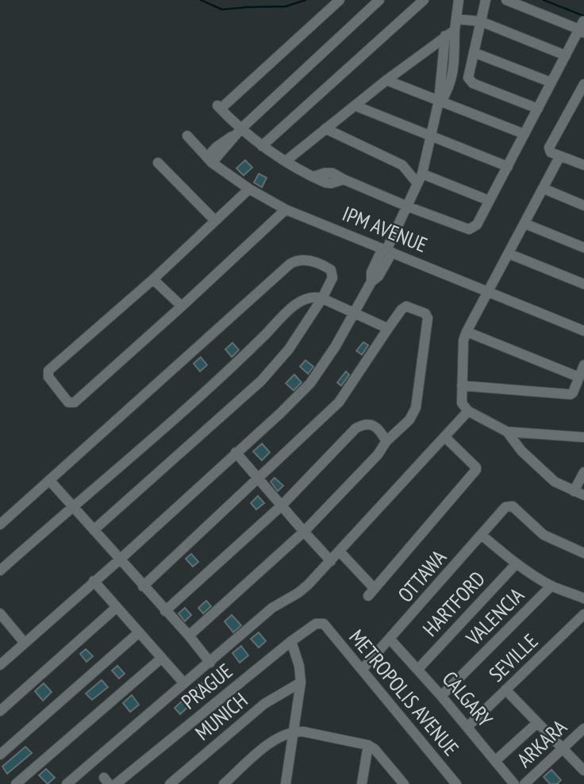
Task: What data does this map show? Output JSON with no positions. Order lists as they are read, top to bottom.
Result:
{
  "streets": {
    "street": [
      "IPM AVENUE",
      "OTTAWA",
      "HARTFORD",
      "VALENCIA",
      "SEVILLE",
      "PRAGUE",
      "METROPOLIS AVENUE",
      "CALGARY",
      "MUNICH",
      "ARKARA"
    ]
  },
  "crossings": [
    ["OTTAWA", "METROPOLIS AVENUE"],
    ["OTTAWA", "CALGARY"],
    ["HARTFORD", "CALGARY"],
    ["VALENCIA", "CALGARY"],
    ["SEVILLE", "CALGARY"],
    ["PRAGUE", "METROPOLIS AVENUE"]
  ]
}
